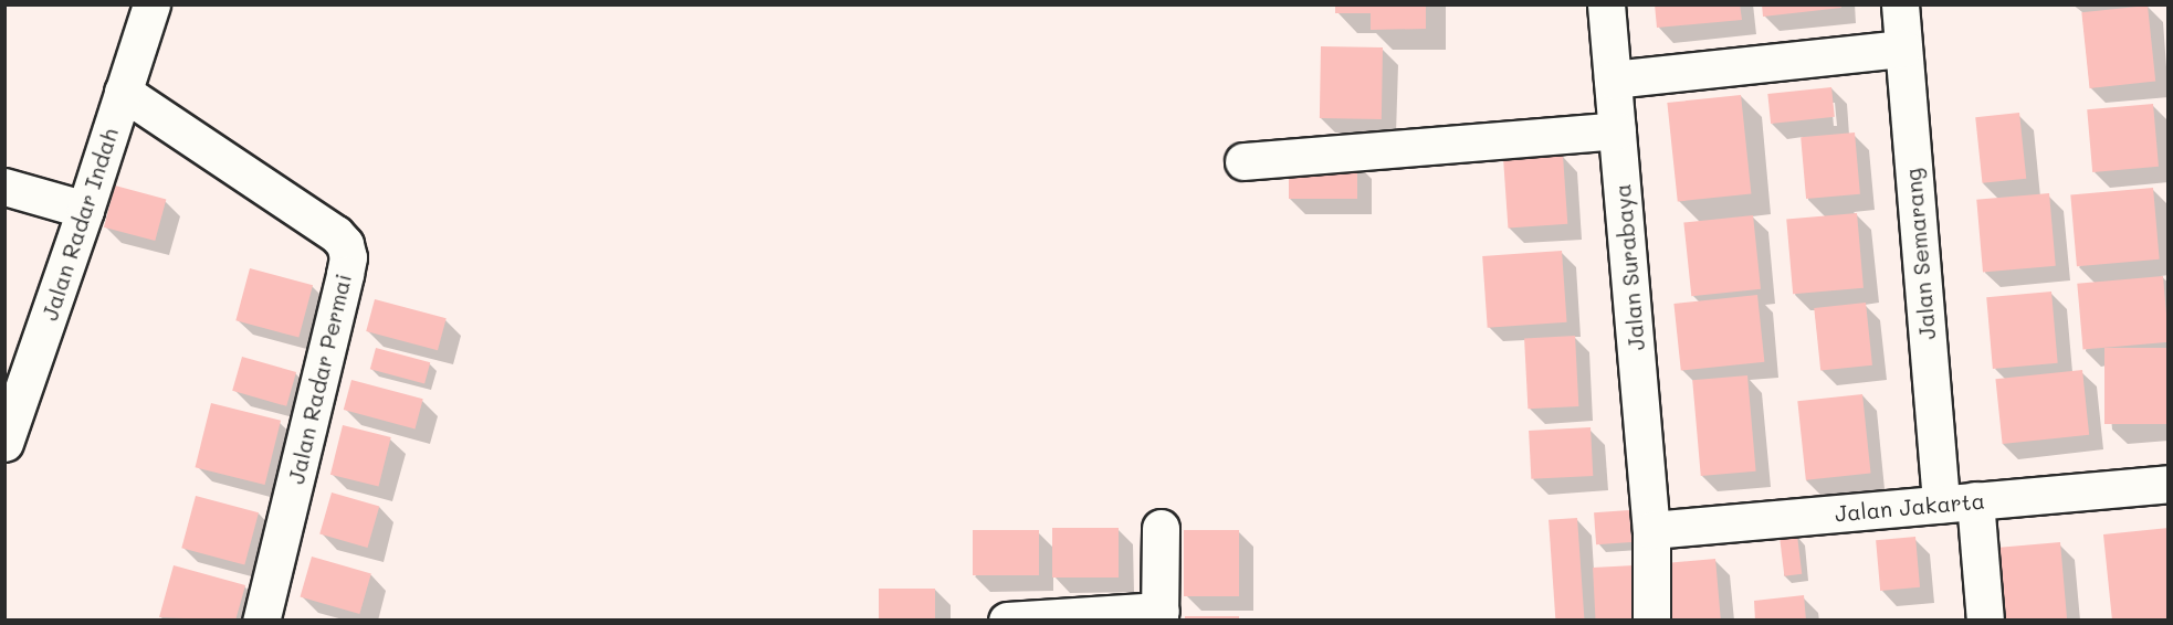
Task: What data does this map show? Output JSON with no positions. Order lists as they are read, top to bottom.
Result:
{
  "streets": {
    "street": [
      "Jalan Radar Indah",
      "Jalan Semarang",
      "Jalan Surabaya",
      "Jalan Radar Permai",
      "Jalan Jakarta"
    ]
  },
  "crossings": [
    ["Jalan Radar Indah", "Jalan Radar Permai"],
    ["Jalan Semarang", "Jalan Jakarta"],
    ["Jalan Surabaya", "Jalan Jakarta"]
  ]
}
